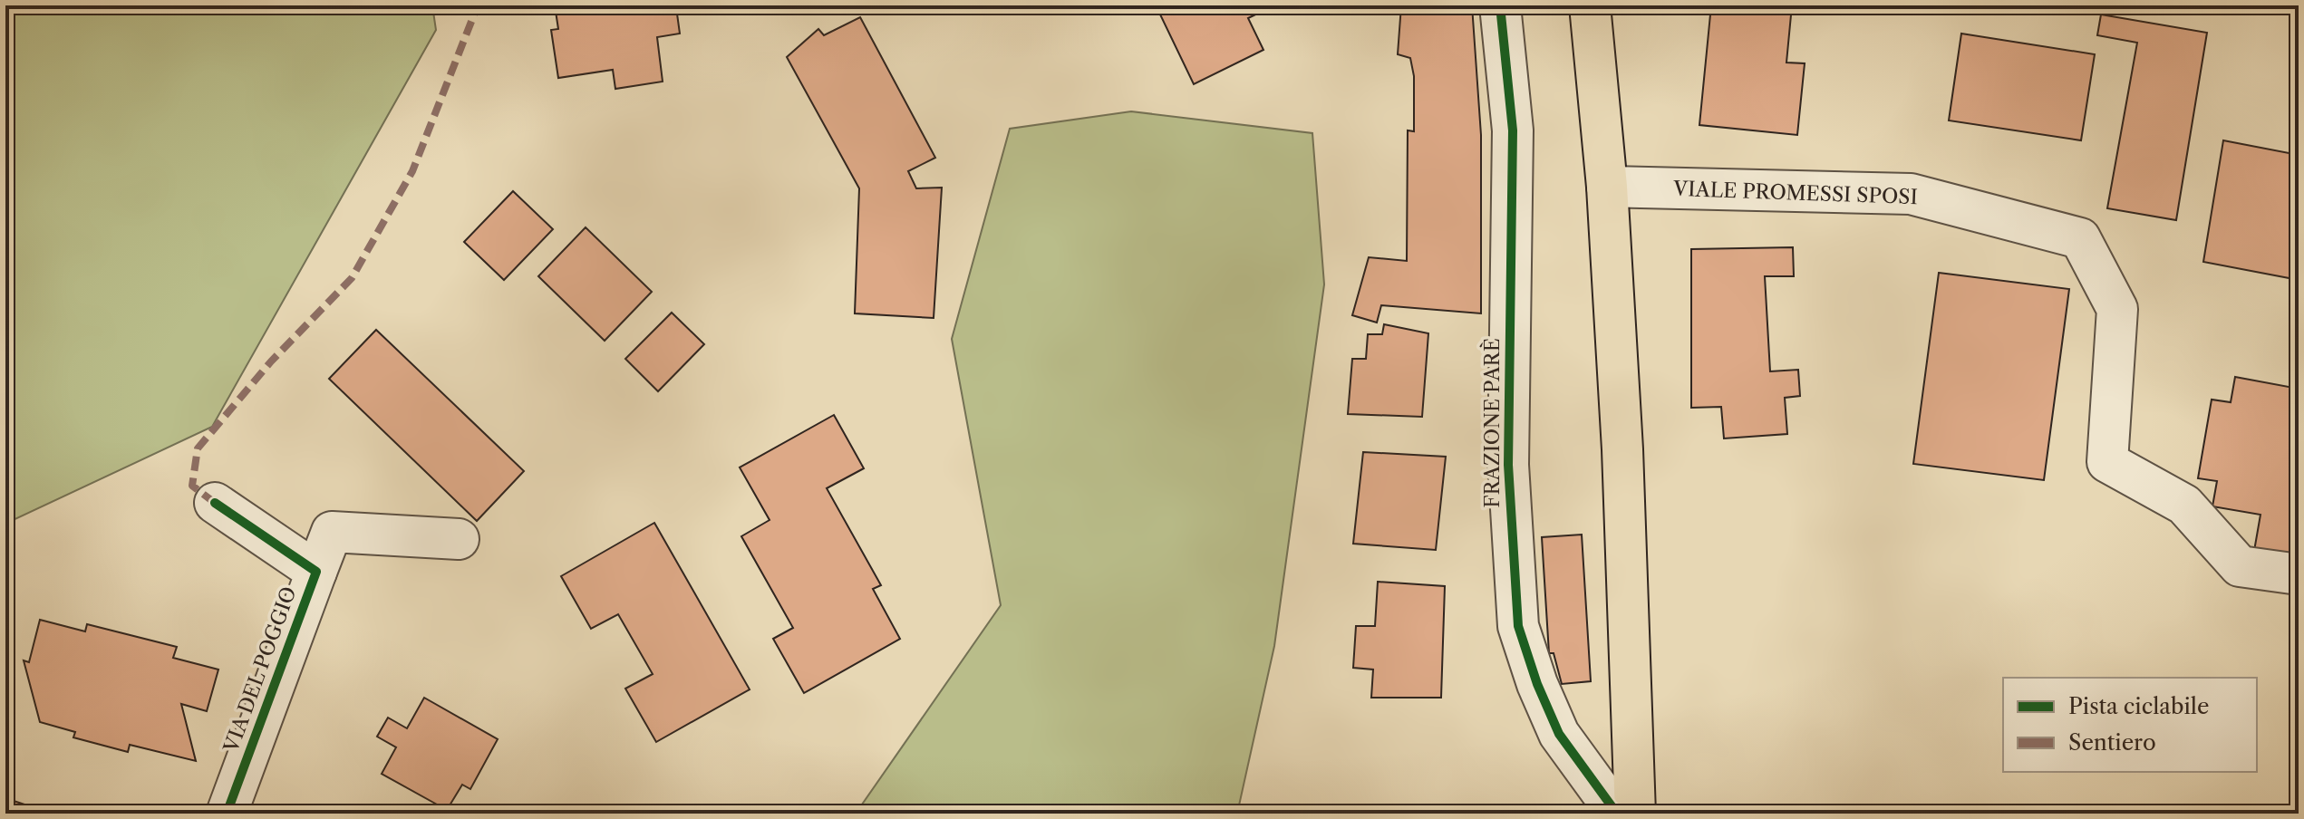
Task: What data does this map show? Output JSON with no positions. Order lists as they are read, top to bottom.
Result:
{
  "streets": {
    "street": ["VIALE PROMESSI SPOSI", "FRAZIONE PARÈ", "VIA DEL POGGIO"]
  },
  "legend": ["Pista ciclabile", "Sentiero"]
}
